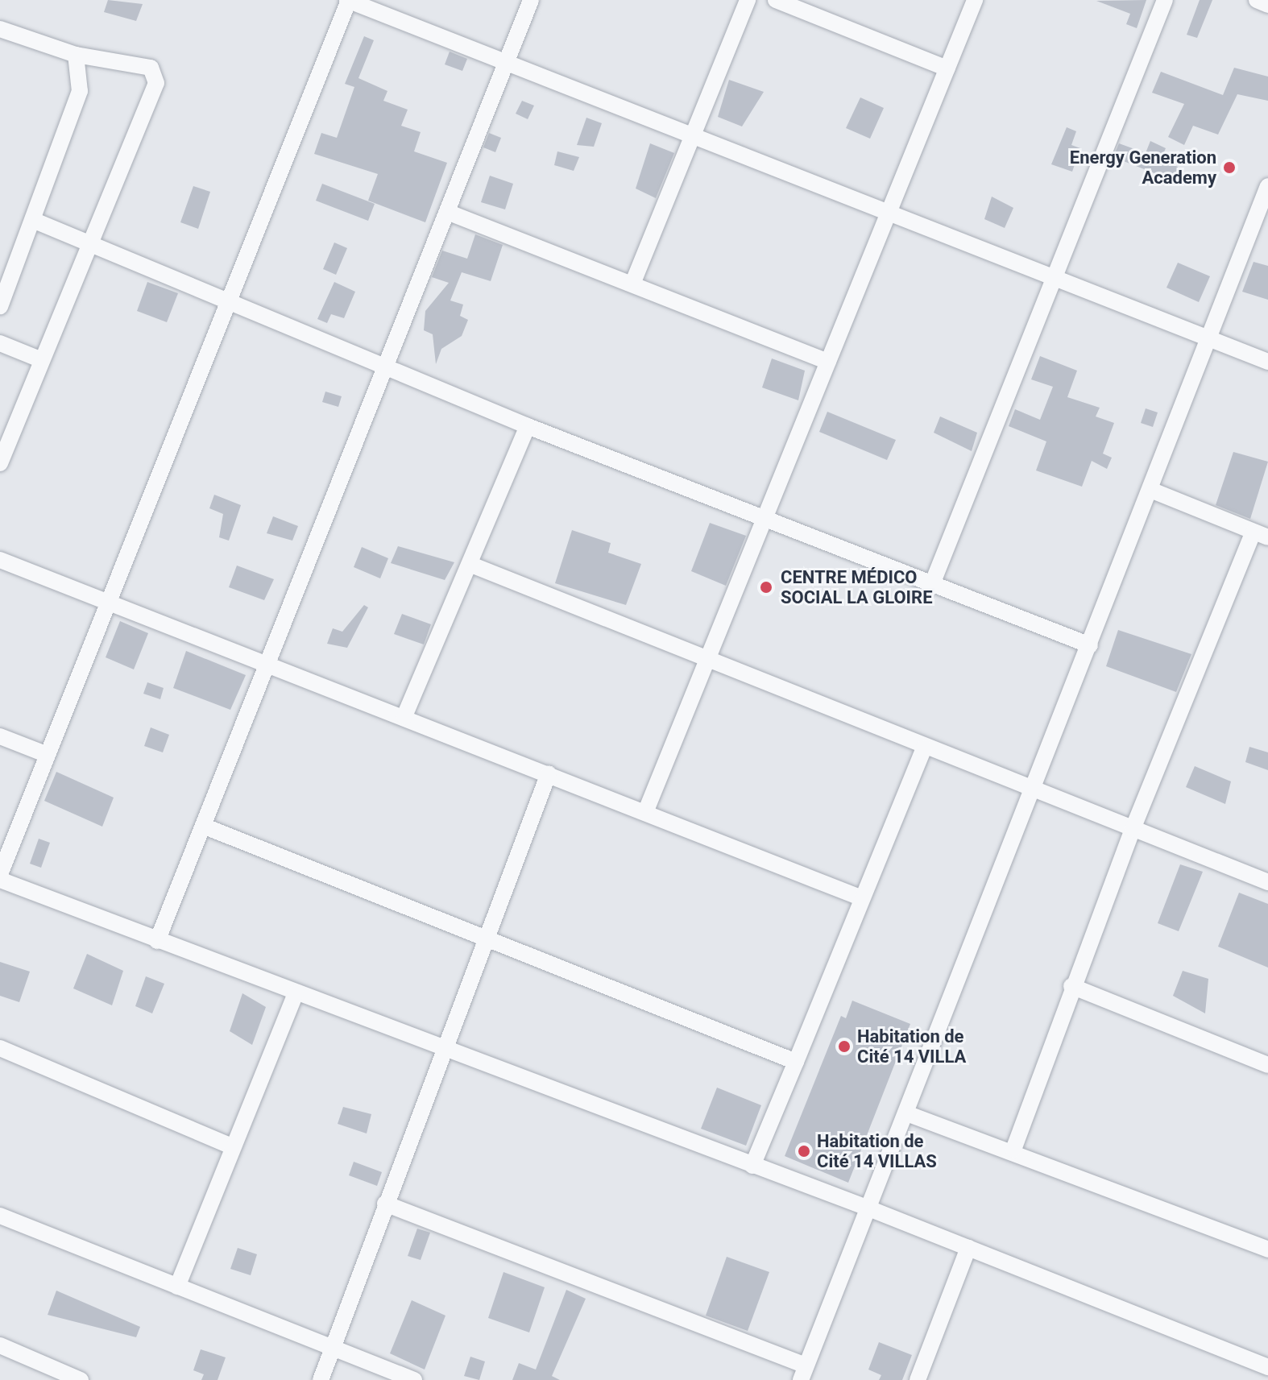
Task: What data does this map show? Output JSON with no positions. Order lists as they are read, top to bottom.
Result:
{
  "places": [
    "Energy Generation Academy",
    "CENTRE MÉDICO SOCIAL LA GLOIRE",
    "Habitation de Cité 14 VILLA",
    "Habitation de Cité 14 VILLAS"
  ]
}
